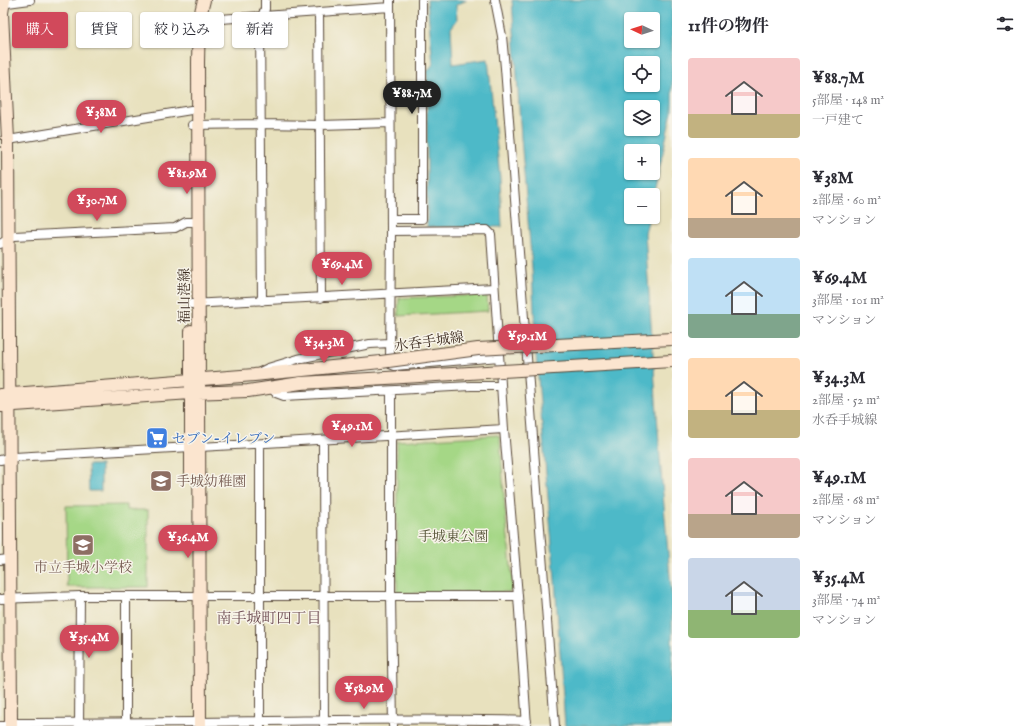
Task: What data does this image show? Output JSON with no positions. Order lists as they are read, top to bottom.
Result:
{
  "streets": {
    "main road": ["福山港線", "水呑手城線"]
  },
  "crossings": [
    ["福山港線", "水呑手城線"]
  ],
  "districts": ["南手城町四丁目"],
  "parks": ["手城東公園"],
  "places": {
    "supermarket": ["セブン-イレブン"],
    "school or university": ["手城幼稚園", "市立手城小学校"]
  },
  "north": "left",
  "page": {
    "heading": "11件の物件",
    "map_buttons": ["+", "−"],
    "chip": [
      "購入",
      "賃貸",
      "絞り込み",
      "新着"
    ],
    "list": [
      {
        "name": "¥88.7M",
        "note": "5部屋 · 148 m² · 一戸建て"
      },
      {
        "name": "¥38M",
        "note": "2部屋 · 60 m² · マンション"
      },
      {
        "name": "¥69.4M",
        "note": "3部屋 · 101 m² · マンション"
      },
      {
        "name": "¥34.3M",
        "note": "2部屋 · 52 m² · 水呑手城線"
      },
      {
        "name": "¥49.1M",
        "note": "2部屋 · 68 m² · マンション"
      },
      {
        "name": "¥35.4M",
        "note": "3部屋 · 74 m² · マンション"
      }
    ],
    "price": [
      "¥88.7M",
      "¥38M",
      "¥81.9M",
      "¥30.7M",
      "¥69.4M",
      "¥59.1M",
      "¥34.3M",
      "¥49.1M",
      "¥36.4M",
      "¥35.4M",
      "¥58.9M"
    ]
  }
}
